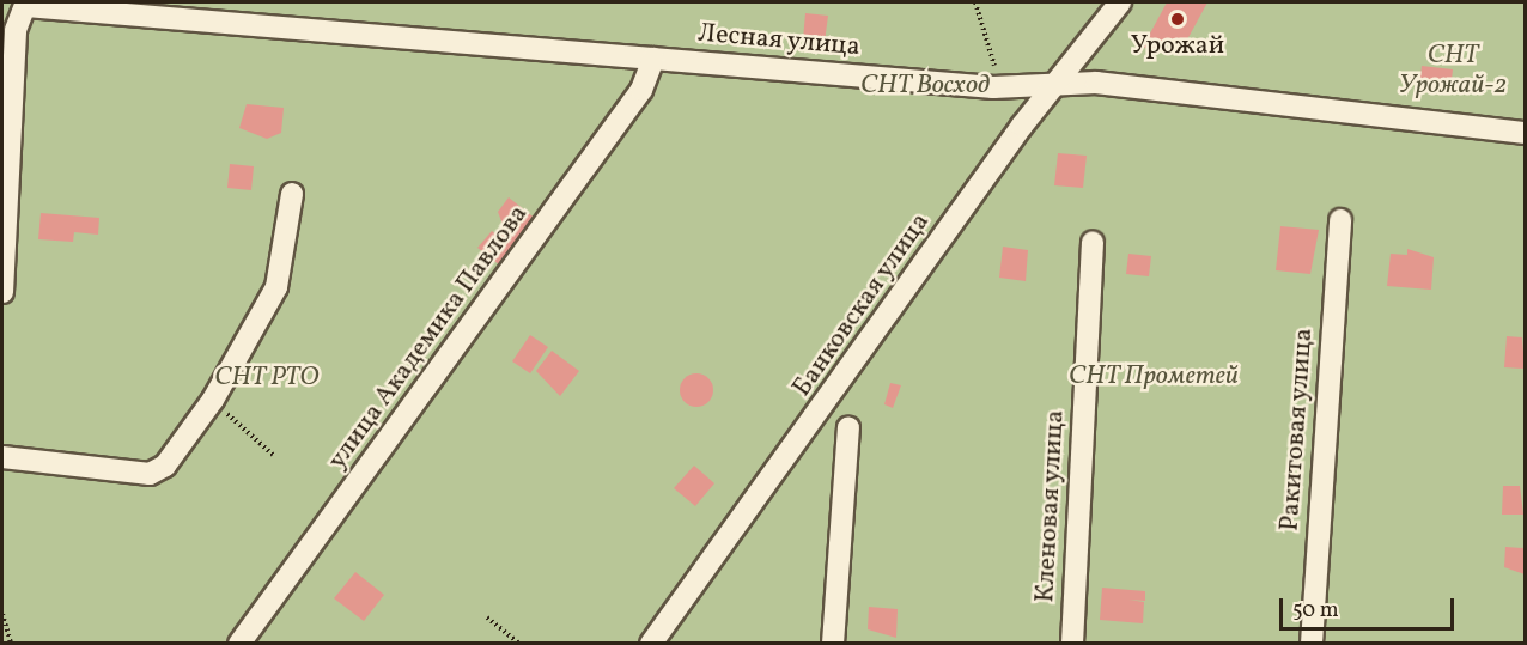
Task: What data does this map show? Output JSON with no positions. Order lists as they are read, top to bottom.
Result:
{
  "streets": {
    "street": [
      "Лесная улица",
      "Банковская улица",
      "улица Академика Павлова",
      "Ракитовая улица",
      "Кленовая улица"
    ]
  },
  "crossings": [
    ["Лесная улица", "Банковская улица"],
    ["Лесная улица", "улица Академика Павлова"]
  ],
  "parks": [
    "СНТ Урожай-2",
    "СНТ Восход",
    "СНТ Прометей",
    "СНТ РТО"
  ],
  "places": ["Урожай"],
  "scale_bar": "50 m"
}
